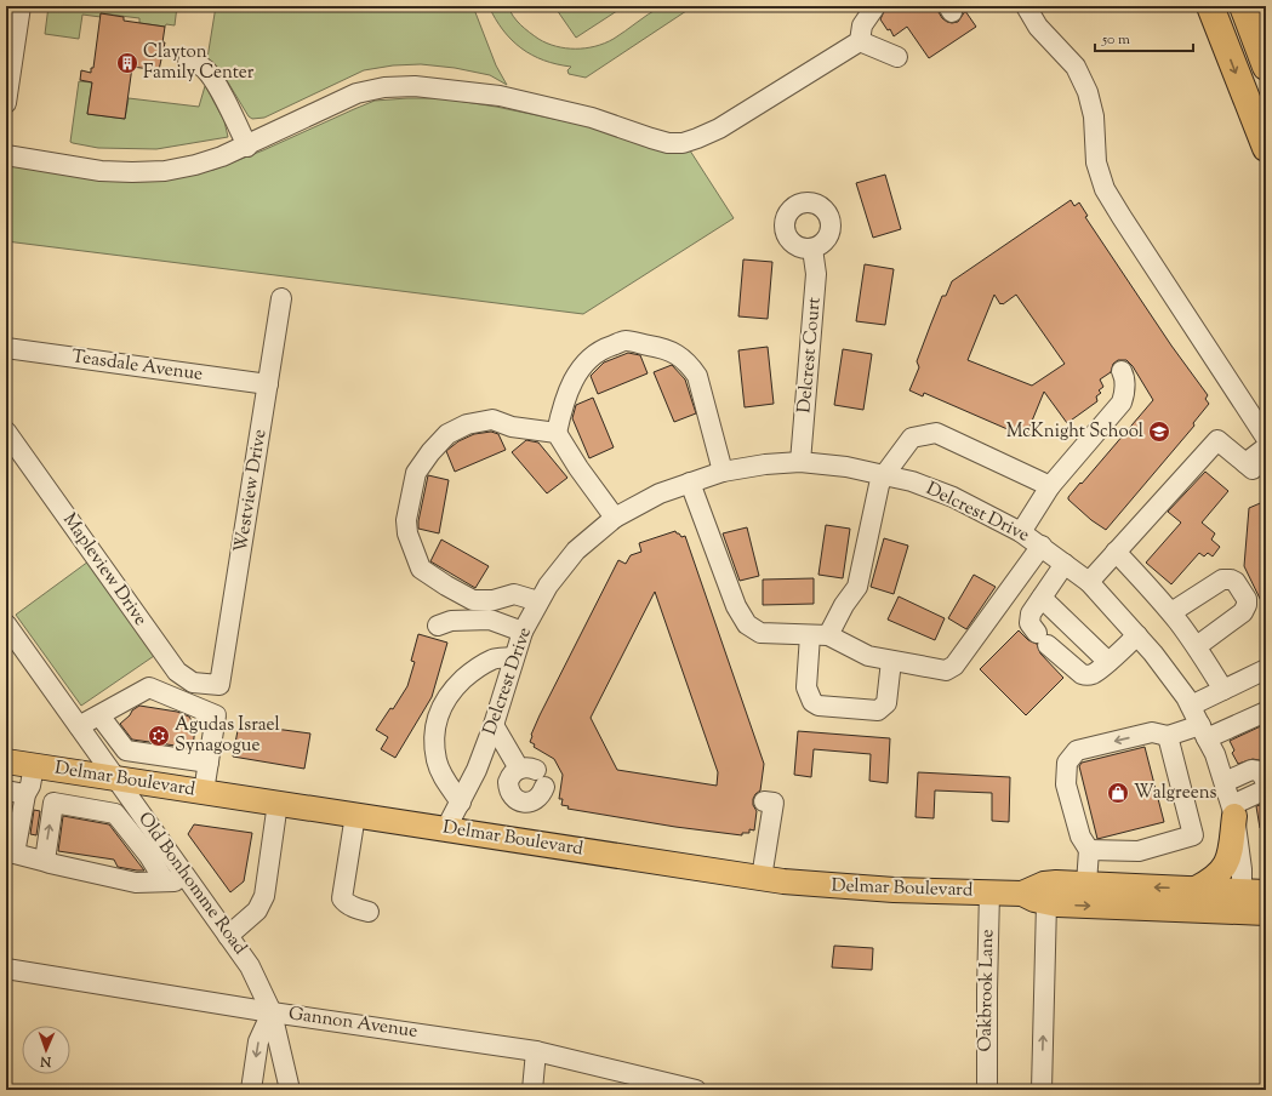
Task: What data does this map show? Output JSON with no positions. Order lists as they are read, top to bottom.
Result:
{
  "streets": {
    "main road": ["Delmar Boulevard"],
    "street": [
      "Delcrest Court",
      "Teasdale Avenue",
      "Westview Drive",
      "Delcrest Drive",
      "Mapleview Drive",
      "Old Bonhomme Road",
      "Oakbrook Lane",
      "Gannon Avenue"
    ]
  },
  "crossings": [
    ["Delcrest Court", "Delcrest Drive"],
    ["Teasdale Avenue", "Westview Drive"],
    ["Westview Drive", "Mapleview Drive"],
    ["Delcrest Drive", "Delmar Boulevard"],
    ["Delmar Boulevard", "Old Bonhomme Road"],
    ["Delmar Boulevard", "Oakbrook Lane"],
    ["Old Bonhomme Road", "Gannon Avenue"]
  ],
  "places": {
    "building": ["Clayton Family Center"],
    "school or university": ["McKnight School"],
    "synagogue": ["Agudas Israel Synagogue"],
    "shop": ["Walgreens"]
  },
  "scale_bar": "50 m",
  "north": "bottom"
}
